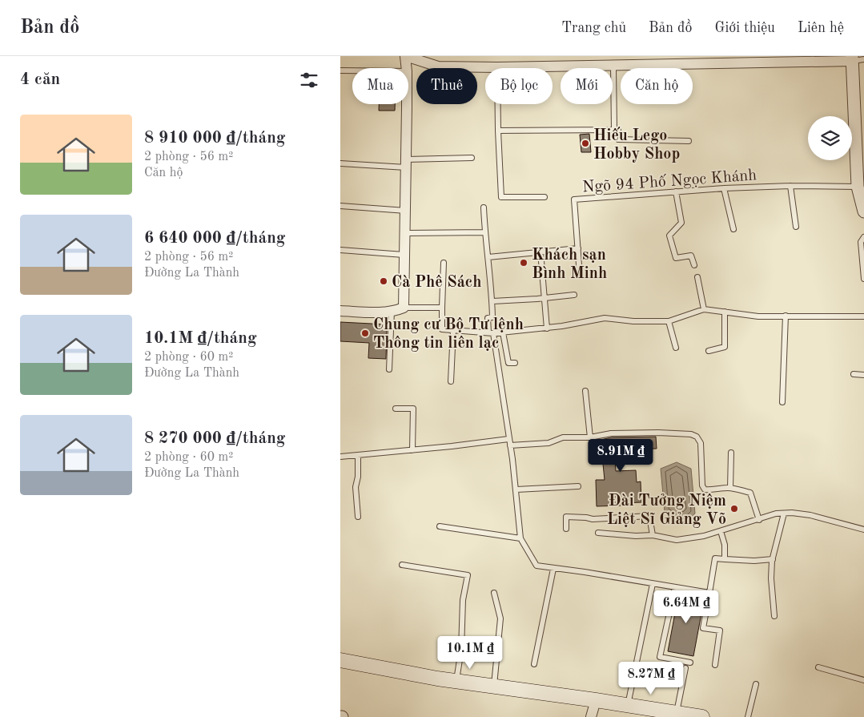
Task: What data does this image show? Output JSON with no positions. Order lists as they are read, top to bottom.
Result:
{
  "streets": {
    "lane": ["Ngõ 94 Phố Ngọc Khánh"]
  },
  "places": [
    "Hiếu Lego Hobby Shop",
    "Khách sạn Bình Minh",
    "Cà Phê Sách",
    "Chung cư Bộ Tư lệnh Thông tin liên lạc",
    "Đài Tưởng Niệm Liệt Sĩ Giảng Võ"
  ],
  "page": {
    "header": "Bản đồ",
    "nav": [
      "Trang chủ",
      "Bản đồ",
      "Giới thiệu",
      "Liên hệ"
    ],
    "heading": "4 căn",
    "chip": [
      "Mua",
      "Thuê",
      "Bộ lọc",
      "Mới",
      "Căn hộ"
    ],
    "list": [
      {
        "name": "8 910 000 ₫/tháng",
        "note": "2 phòng · 56 m² · Căn hộ"
      },
      {
        "name": "6 640 000 ₫/tháng",
        "note": "2 phòng · 56 m² · Đường La Thành"
      },
      {
        "name": "10.1M ₫/tháng",
        "note": "2 phòng · 60 m² · Đường La Thành"
      },
      {
        "name": "8 270 000 ₫/tháng",
        "note": "2 phòng · 60 m² · Đường La Thành"
      }
    ],
    "price": [
      "8.91M ₫",
      "6.64M ₫",
      "10.1M ₫",
      "8.27M ₫"
    ]
  }
}
